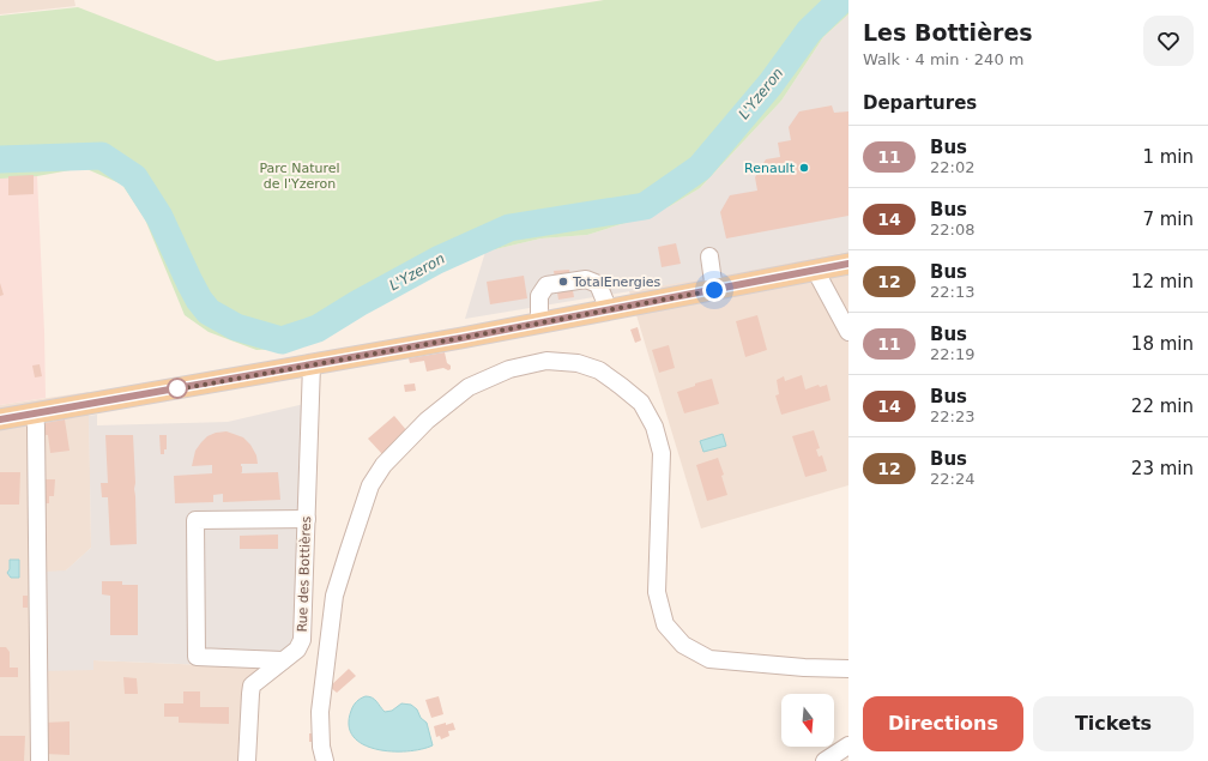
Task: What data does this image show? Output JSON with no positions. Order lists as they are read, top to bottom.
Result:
{
  "streets": {
    "street": ["Rue des Bottières"]
  },
  "water": ["L'Yzeron"],
  "parks": ["Parc Naturel de l'Yzeron"],
  "places": ["Renault", "TotalEnergies"],
  "lines": ["bus line 11"],
  "north": "bottom",
  "page": {
    "heading": [
      ["Les Bottières", "Walk · 4 min · 240 m"],
      "Departures"
    ],
    "list": [
      {
        "mark": "11",
        "name": "Bus",
        "note": "22:02",
        "value": "1 min"
      },
      {
        "mark": "14",
        "name": "Bus",
        "note": "22:08",
        "value": "7 min"
      },
      {
        "mark": "12",
        "name": "Bus",
        "note": "22:13",
        "value": "12 min"
      },
      {
        "mark": "11",
        "name": "Bus",
        "note": "22:19",
        "value": "18 min"
      },
      {
        "mark": "14",
        "name": "Bus",
        "note": "22:23",
        "value": "22 min"
      },
      {
        "mark": "12",
        "name": "Bus",
        "note": "22:24",
        "value": "23 min"
      }
    ],
    "buttons": ["Directions", "Tickets"]
  }
}
